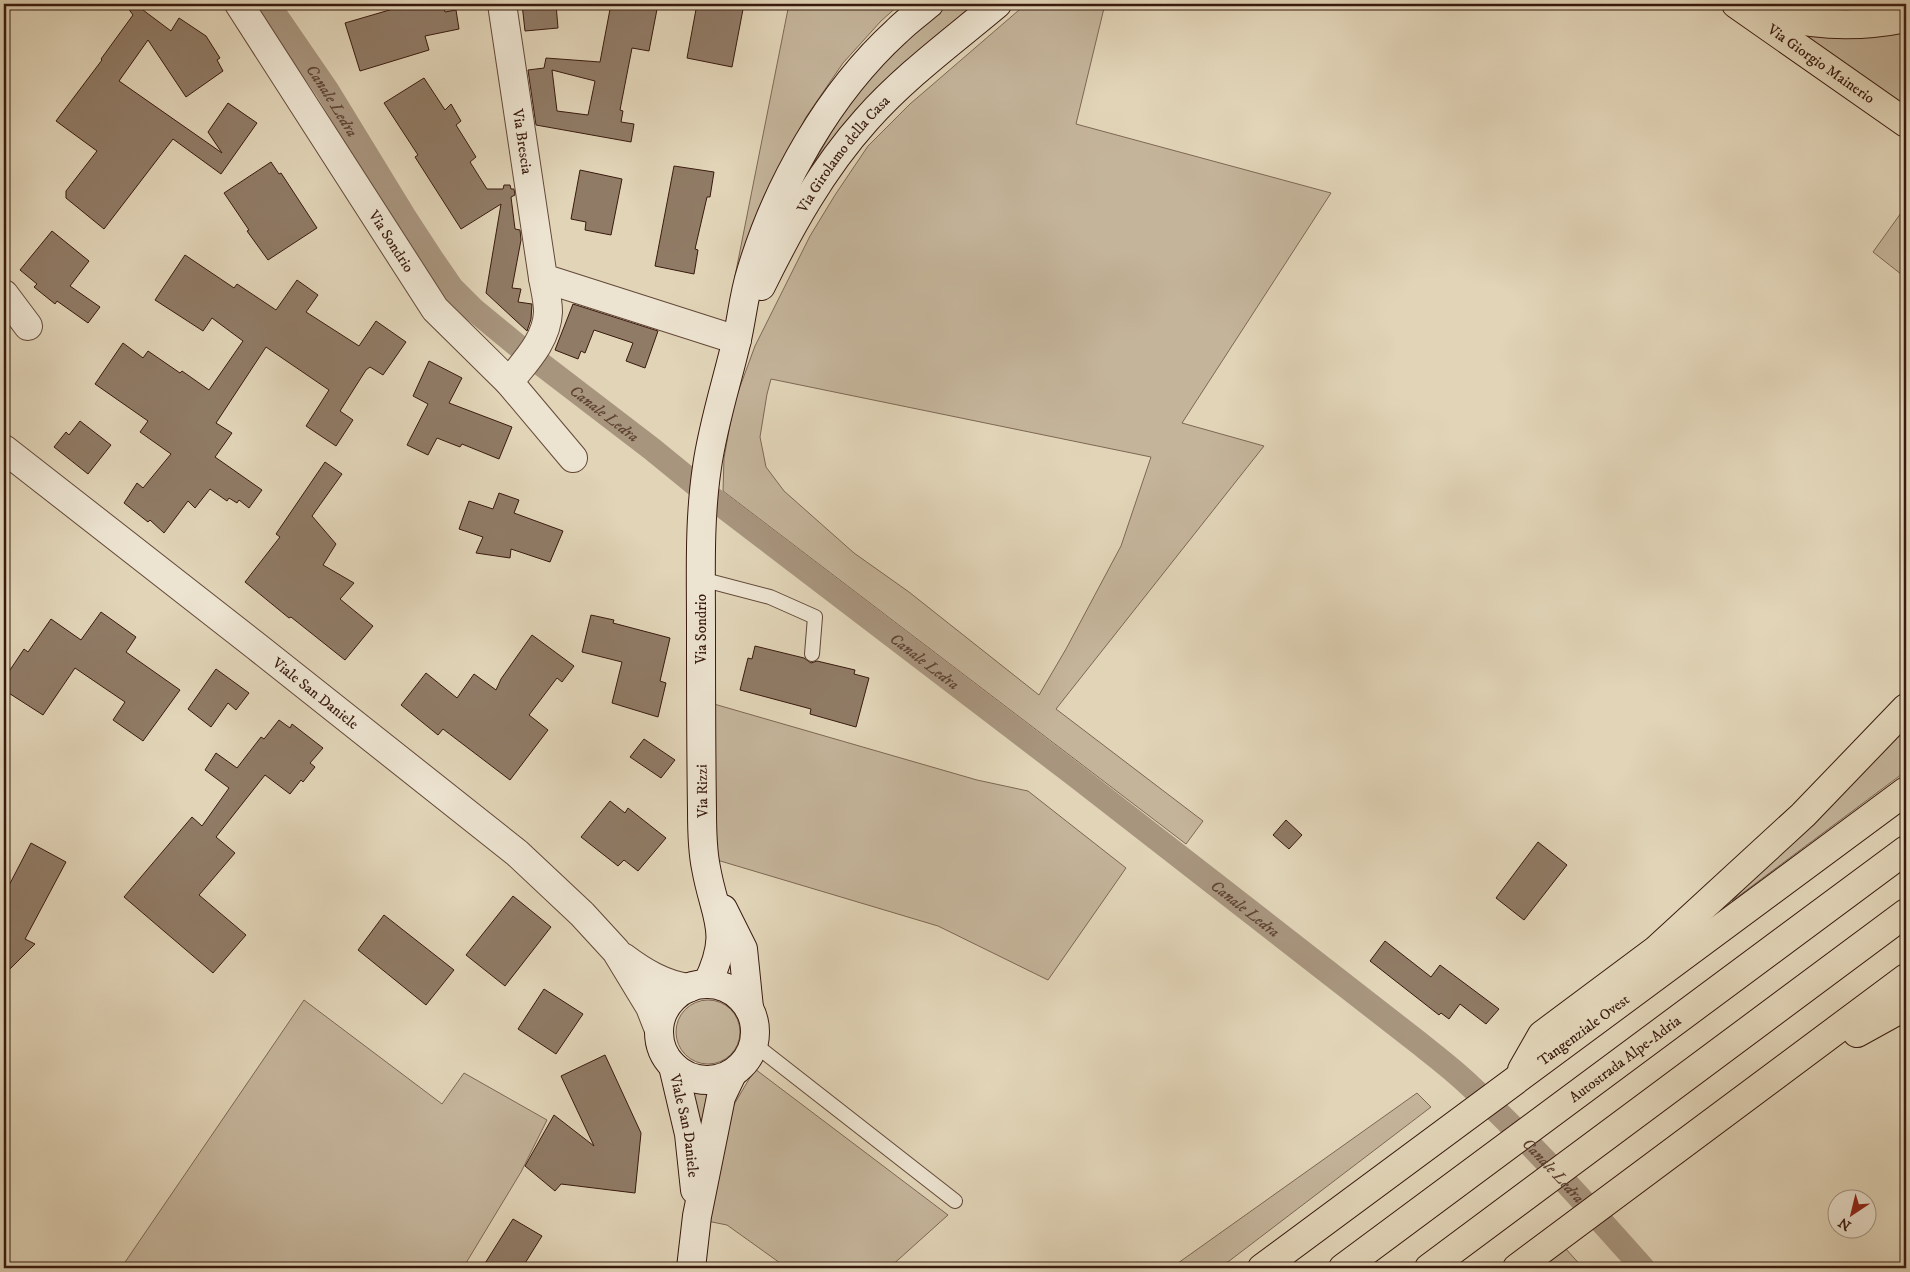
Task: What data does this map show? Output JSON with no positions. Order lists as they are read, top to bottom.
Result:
{
  "streets": {
    "main road": [
      "Via Giorgio Mainerio",
      "Via Brescia",
      "Via Girolamo della Casa",
      "Via Sondrio",
      "Viale San Daniele",
      "Via Rizzi",
      "Tangenziale Ovest",
      "Autostrada Alpe-Adria"
    ]
  },
  "crossings": [
    ["Via Brescia", "Via Sondrio"],
    ["Via Girolamo della Casa", "Via Sondrio"],
    ["Via Sondrio", "Via Rizzi"],
    ["Viale San Daniele", "Via Rizzi"]
  ],
  "water": ["Canale Ledra"],
  "north": "bottom left"
}
